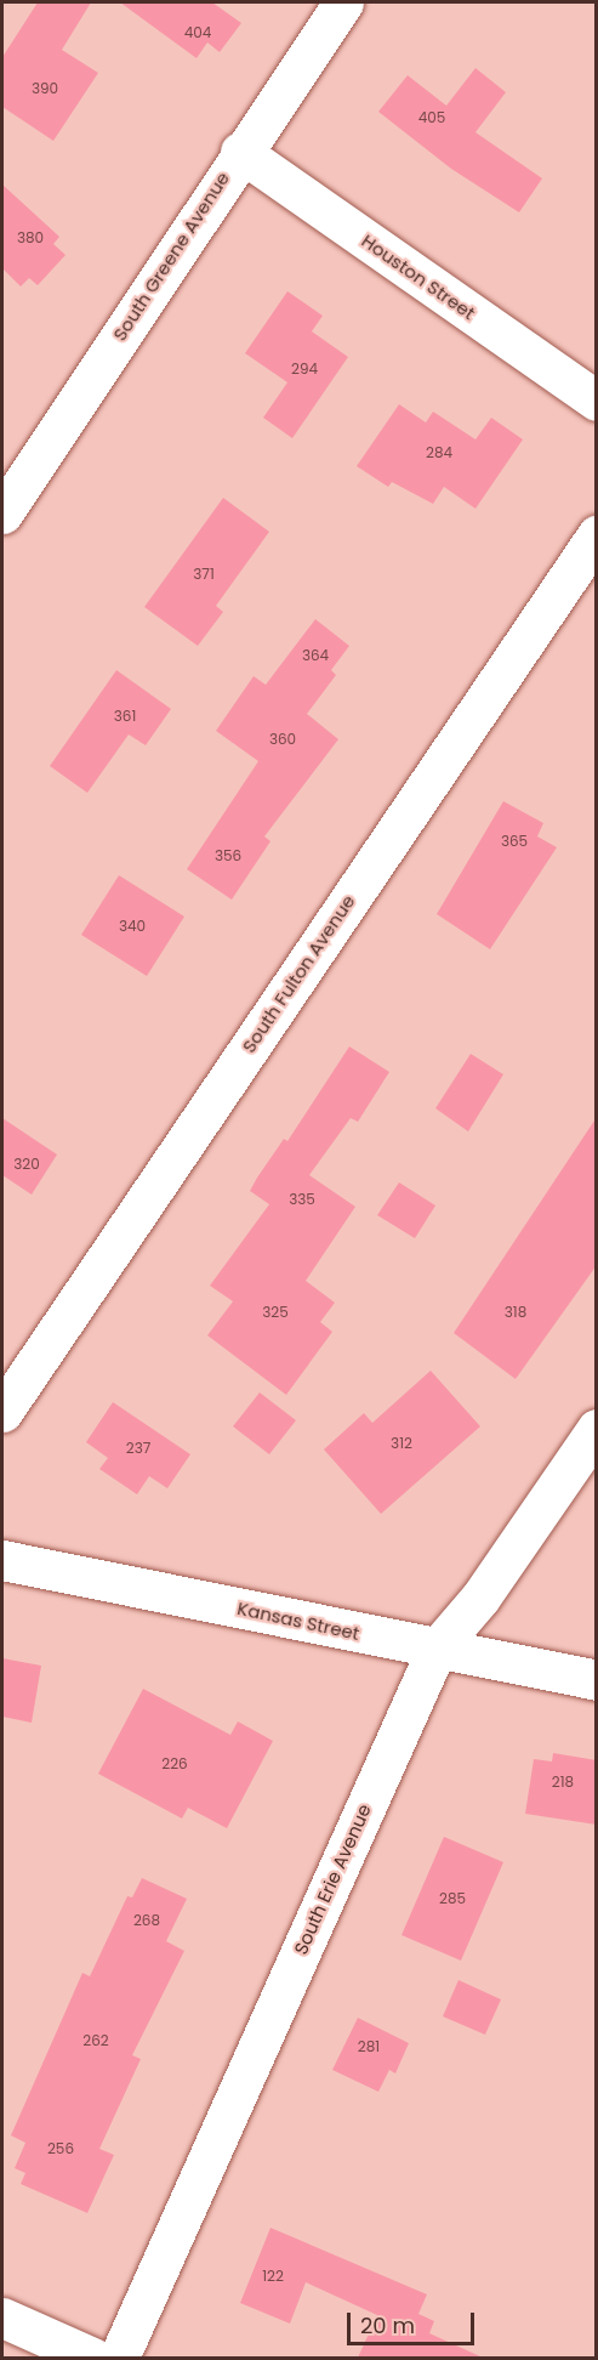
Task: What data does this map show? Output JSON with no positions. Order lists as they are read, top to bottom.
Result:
{
  "streets": {
    "street": [
      "South Greene Avenue",
      "Houston Street",
      "South Fulton Avenue",
      "Kansas Street",
      "South Erie Avenue"
    ]
  },
  "crossings": [
    ["South Greene Avenue", "Houston Street"],
    ["Kansas Street", "South Erie Avenue"]
  ],
  "house_numbers": [
    "404",
    "390",
    "405",
    "380",
    "294",
    "284",
    "371",
    "364",
    "361",
    "360",
    "365",
    "356",
    "340",
    "320",
    "335",
    "325",
    "318",
    "312",
    "237",
    "226",
    "218",
    "285",
    "268",
    "262",
    "281",
    "256",
    "122"
  ],
  "scale_bar": "20 m"
}
